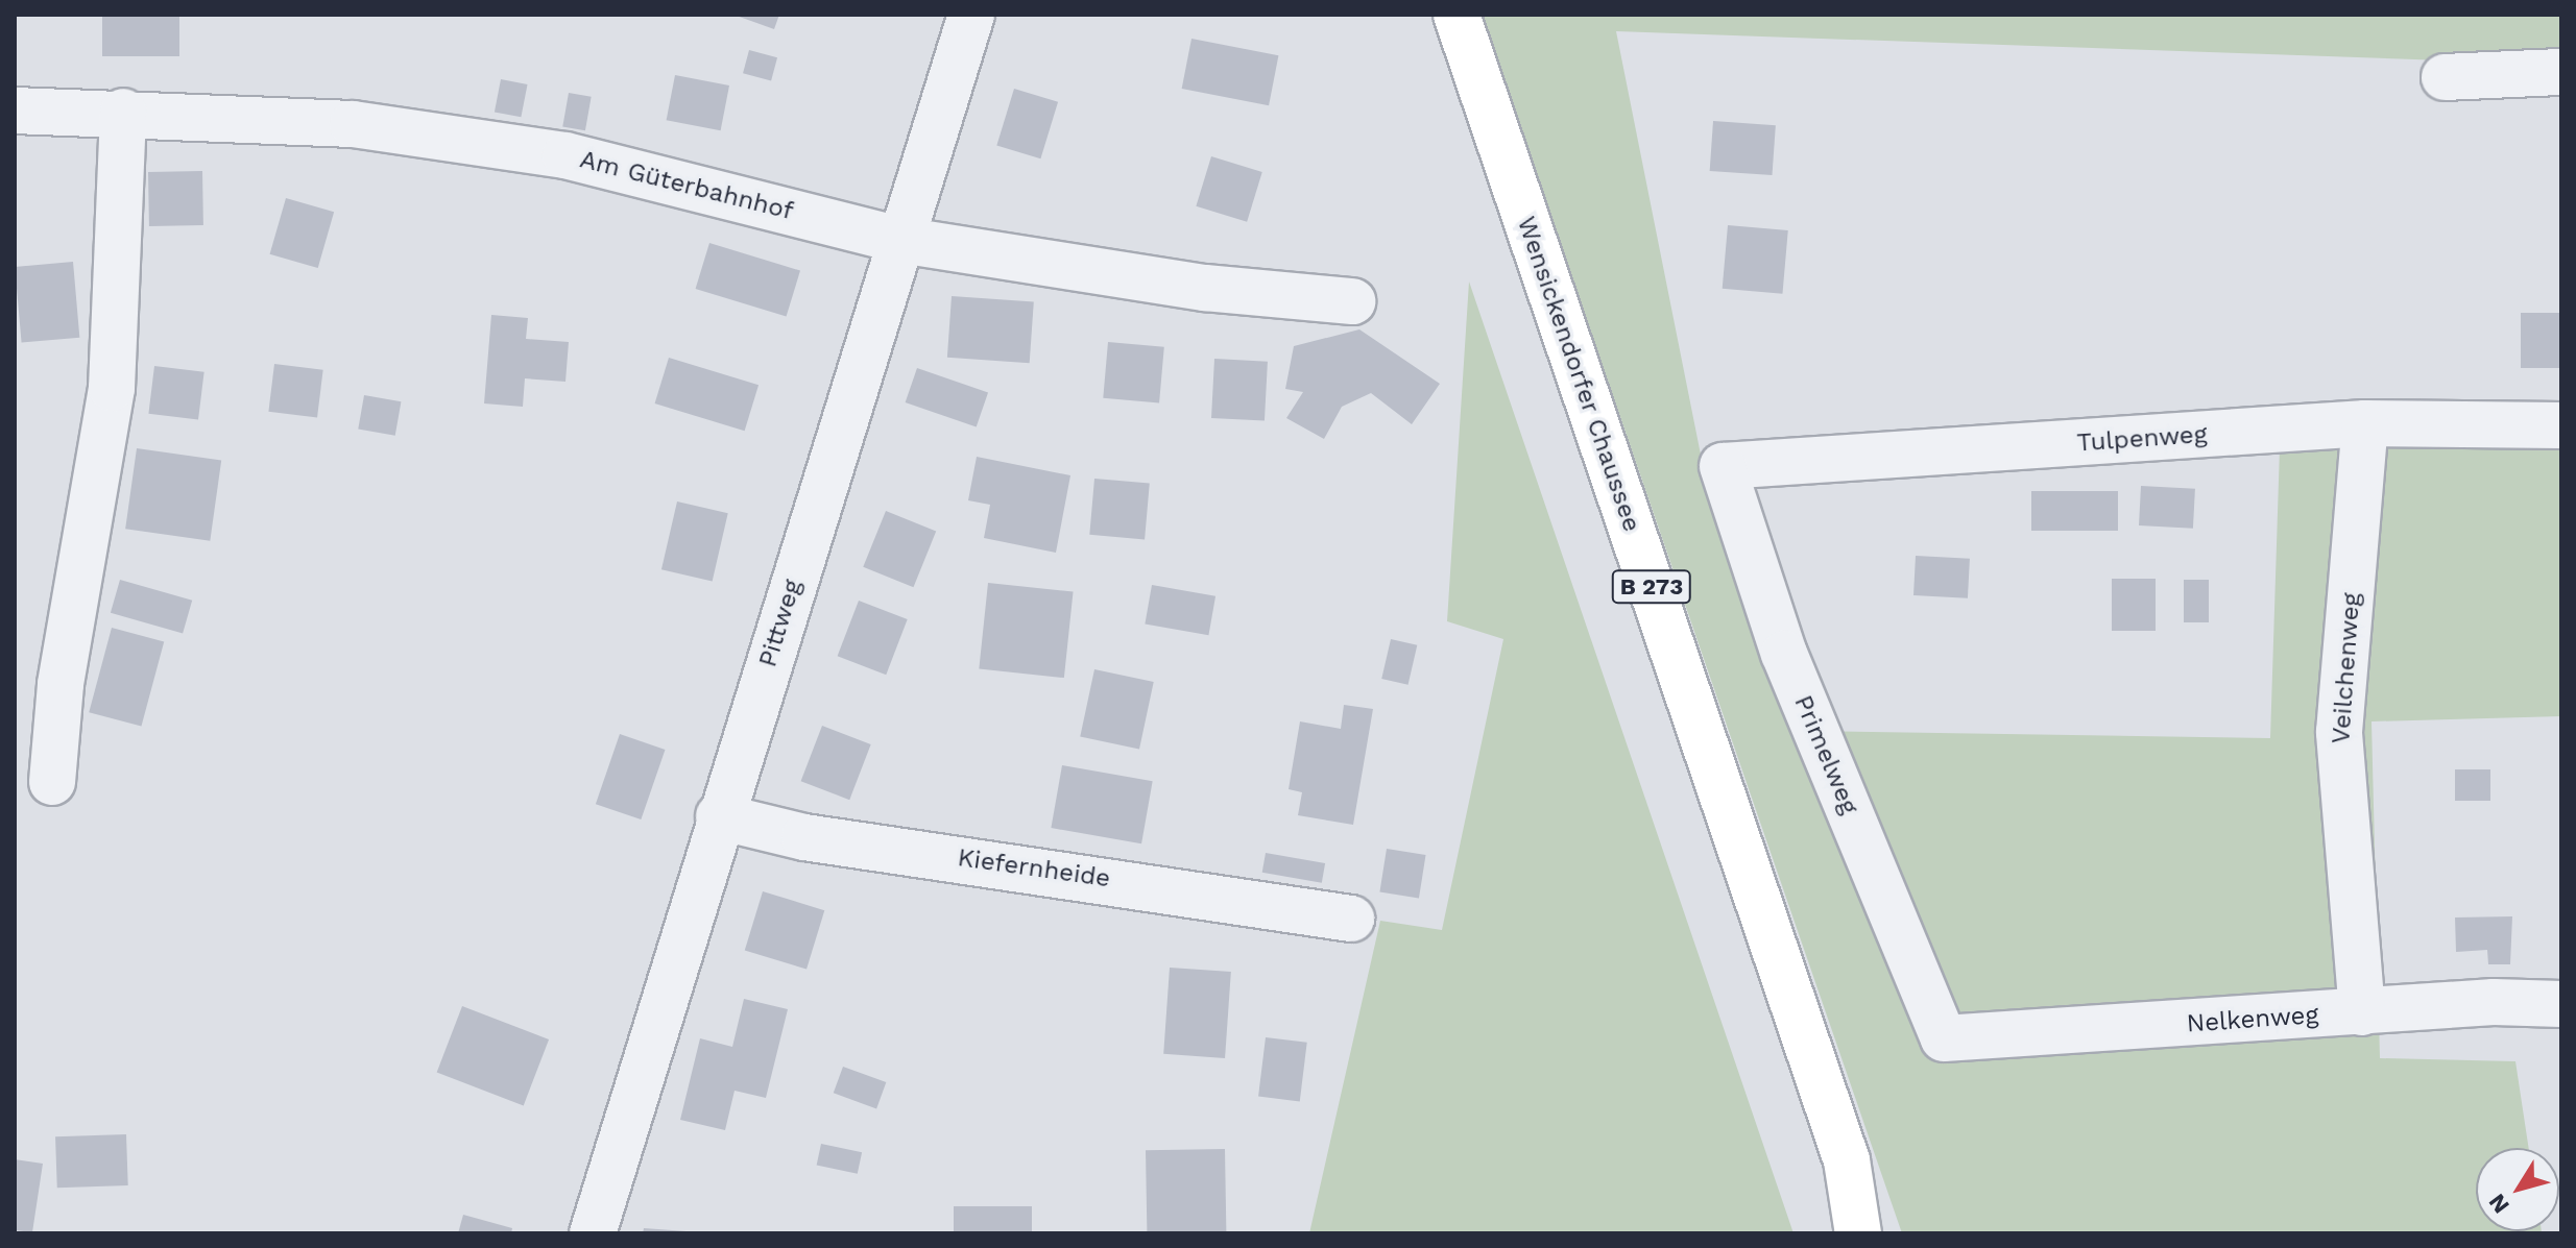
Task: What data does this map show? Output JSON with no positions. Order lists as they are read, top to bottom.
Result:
{
  "streets": {
    "main road": ["Wensickendorfer Chaussee", "B 273"],
    "street": [
      "Am Güterbahnhof",
      "Tulpenweg",
      "Pittweg",
      "Veilchenweg",
      "Primelweg",
      "Kiefernheide",
      "Nelkenweg"
    ]
  },
  "crossings": [
    ["Am Güterbahnhof", "Pittweg"],
    ["Tulpenweg", "Veilchenweg"],
    ["Tulpenweg", "Primelweg"],
    ["Pittweg", "Kiefernheide"],
    ["Veilchenweg", "Nelkenweg"],
    ["Primelweg", "Nelkenweg"]
  ],
  "north": "bottom left"
}
